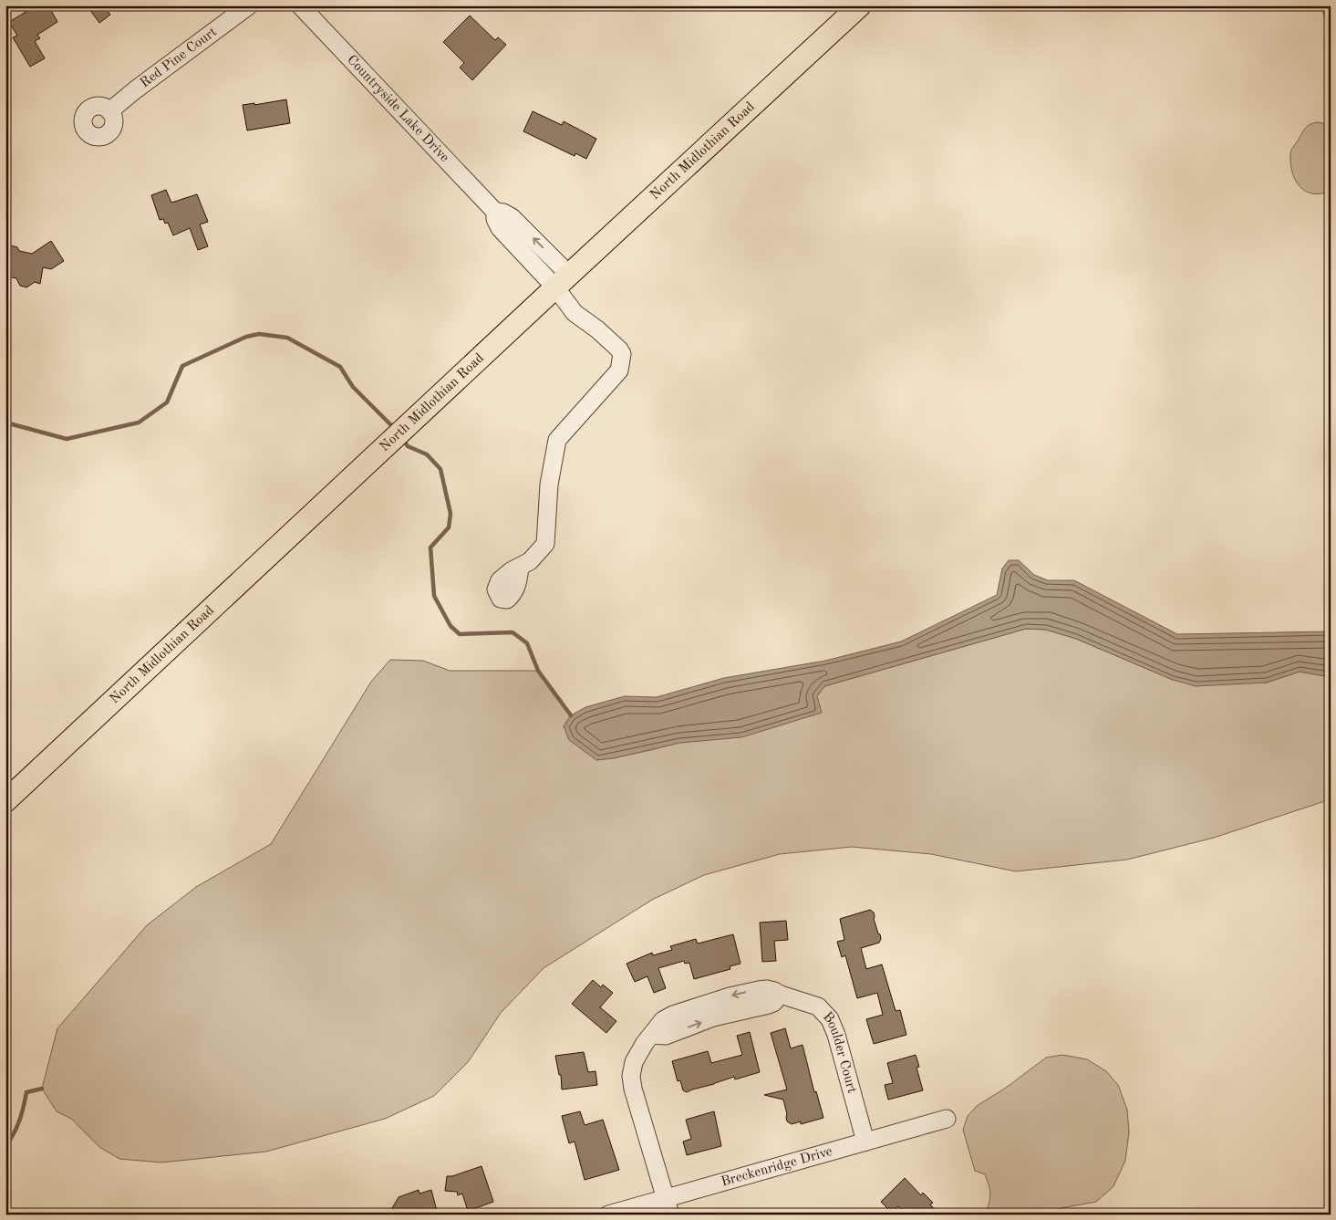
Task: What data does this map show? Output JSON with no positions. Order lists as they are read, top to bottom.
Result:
{
  "streets": {
    "main road": ["North Midlothian Road"],
    "street": [
      "Red Pine Court",
      "Countryside Lake Drive",
      "Boulder Court",
      "Breckenridge Drive"
    ]
  },
  "crossings": [
    ["Countryside Lake Drive", "North Midlothian Road"],
    ["Boulder Court", "Breckenridge Drive"]
  ]
}
